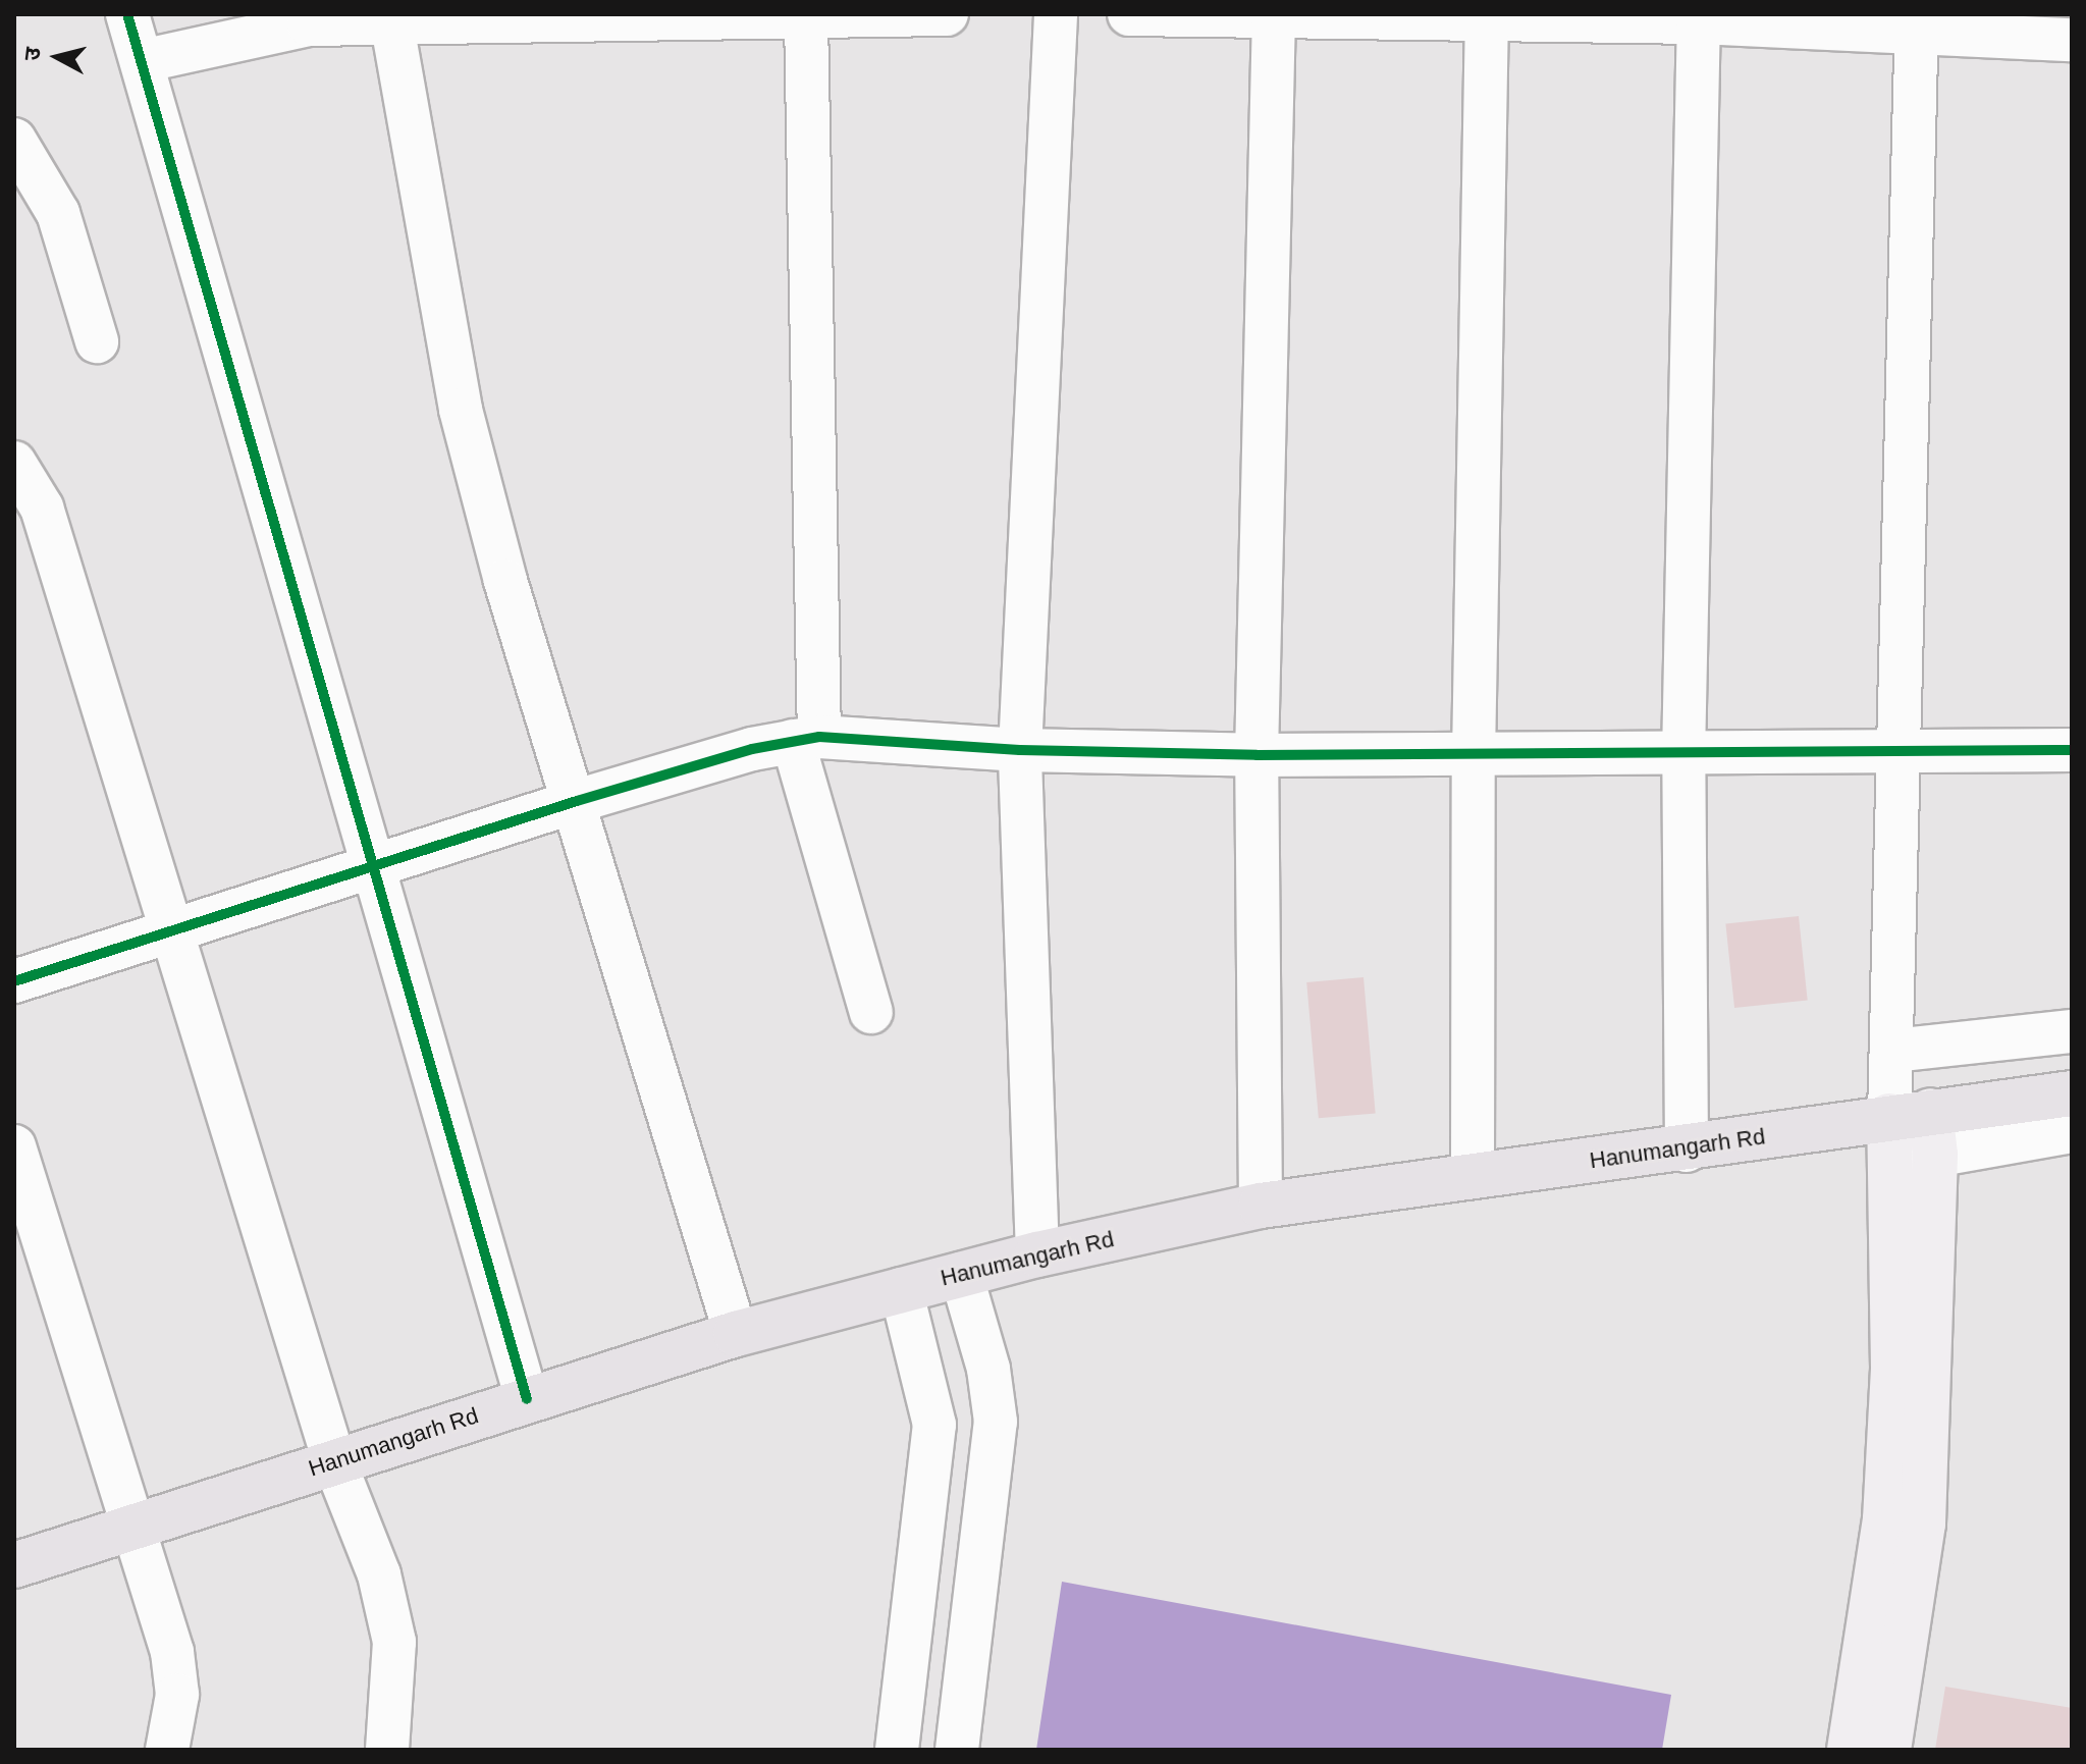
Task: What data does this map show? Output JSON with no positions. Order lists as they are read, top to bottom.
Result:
{
  "streets": {
    "main road": ["Hanumangarh Rd"]
  },
  "north": "left"
}
